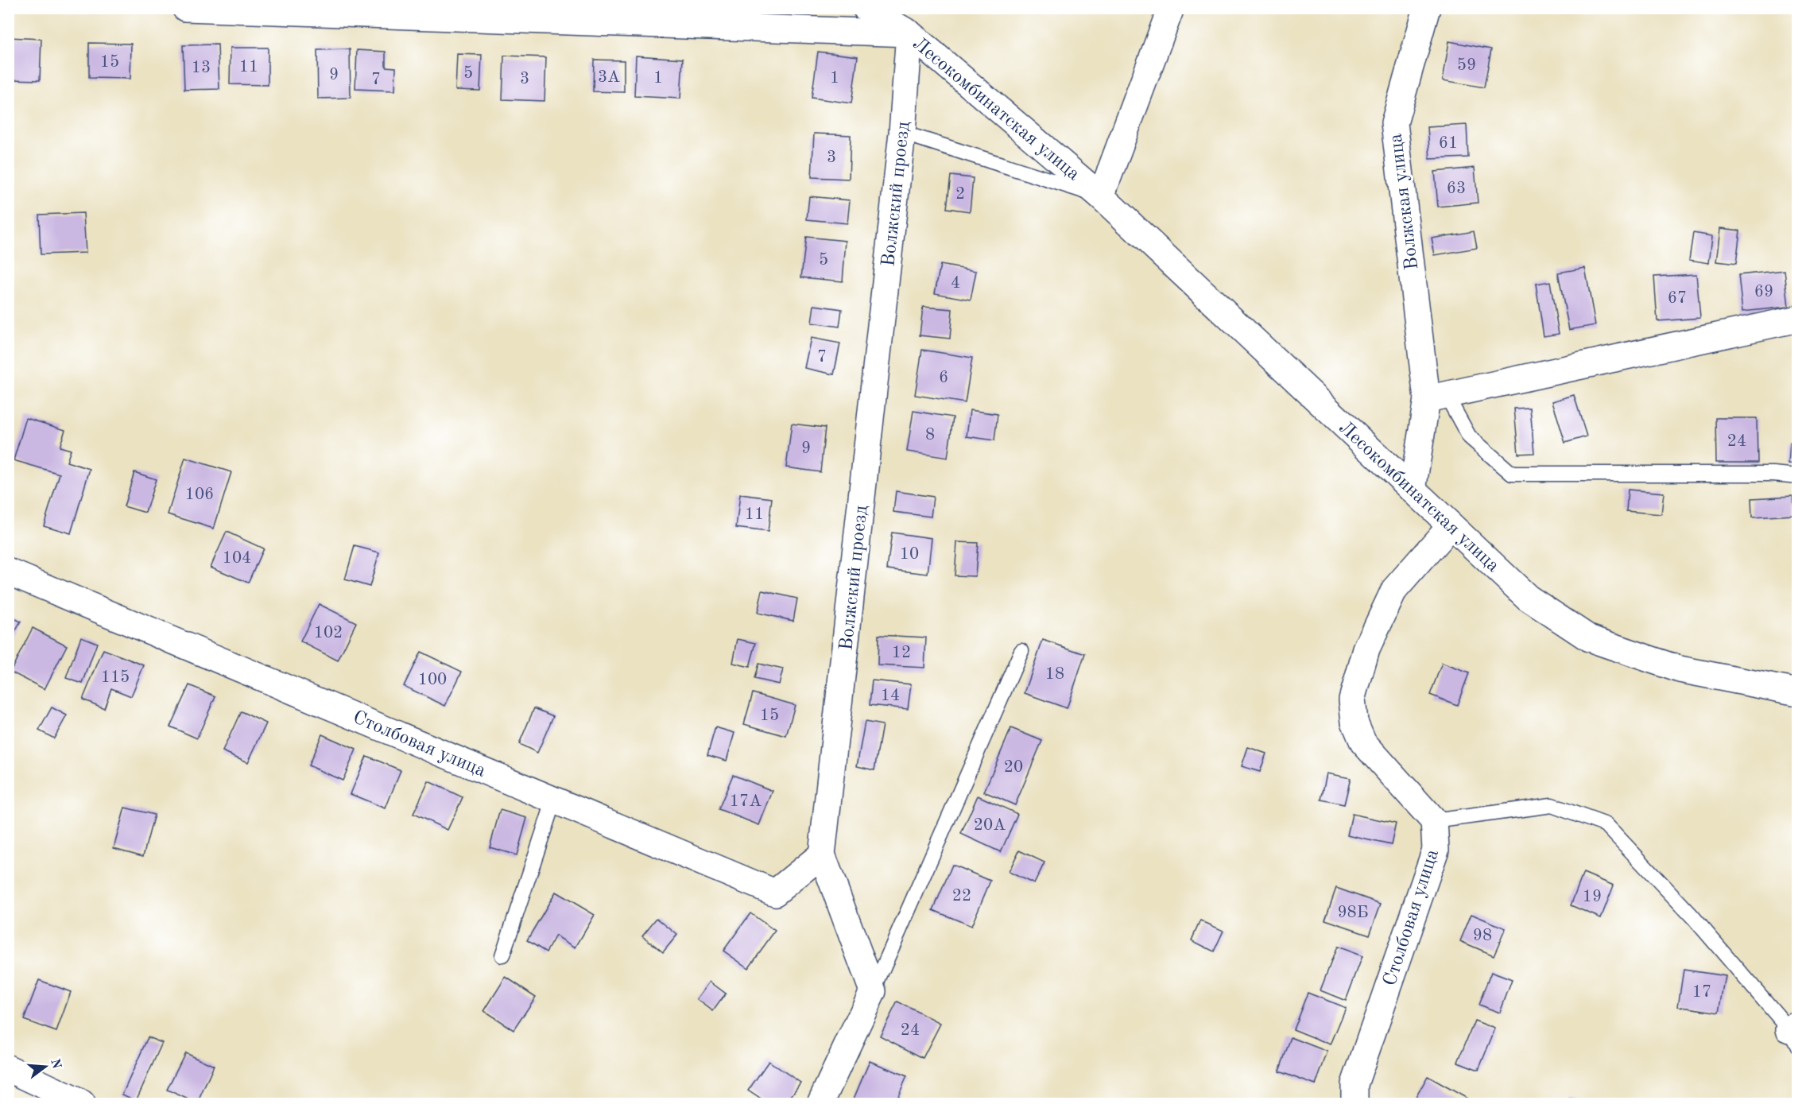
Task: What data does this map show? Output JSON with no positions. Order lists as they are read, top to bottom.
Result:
{
  "streets": {
    "street": [
      "Лесокомбинатская улица",
      "Волжский проезд",
      "Волжская улица",
      "Столбовая улица"
    ]
  },
  "crossings": [
    ["Лесокомбинатская улица", "Волжский проезд"],
    ["Лесокомбинатская улица", "Волжская улица"],
    ["Лесокомбинатская улица", "Столбовая улица"],
    ["Волжский проезд", "Столбовая улица"]
  ],
  "house_numbers": [
    "15",
    "59",
    "11",
    "13",
    "5",
    "9",
    "3А",
    "1",
    "1",
    "3",
    "7",
    "61",
    "3",
    "63",
    "2",
    "5",
    "4",
    "69",
    "67",
    "7",
    "6",
    "8",
    "24",
    "9",
    "106",
    "11",
    "10",
    "104",
    "102",
    "12",
    "18",
    "115",
    "100",
    "14",
    "15",
    "20",
    "17А",
    "20А",
    "22",
    "19",
    "98Б",
    "98",
    "17",
    "24"
  ],
  "north": "right"
}
